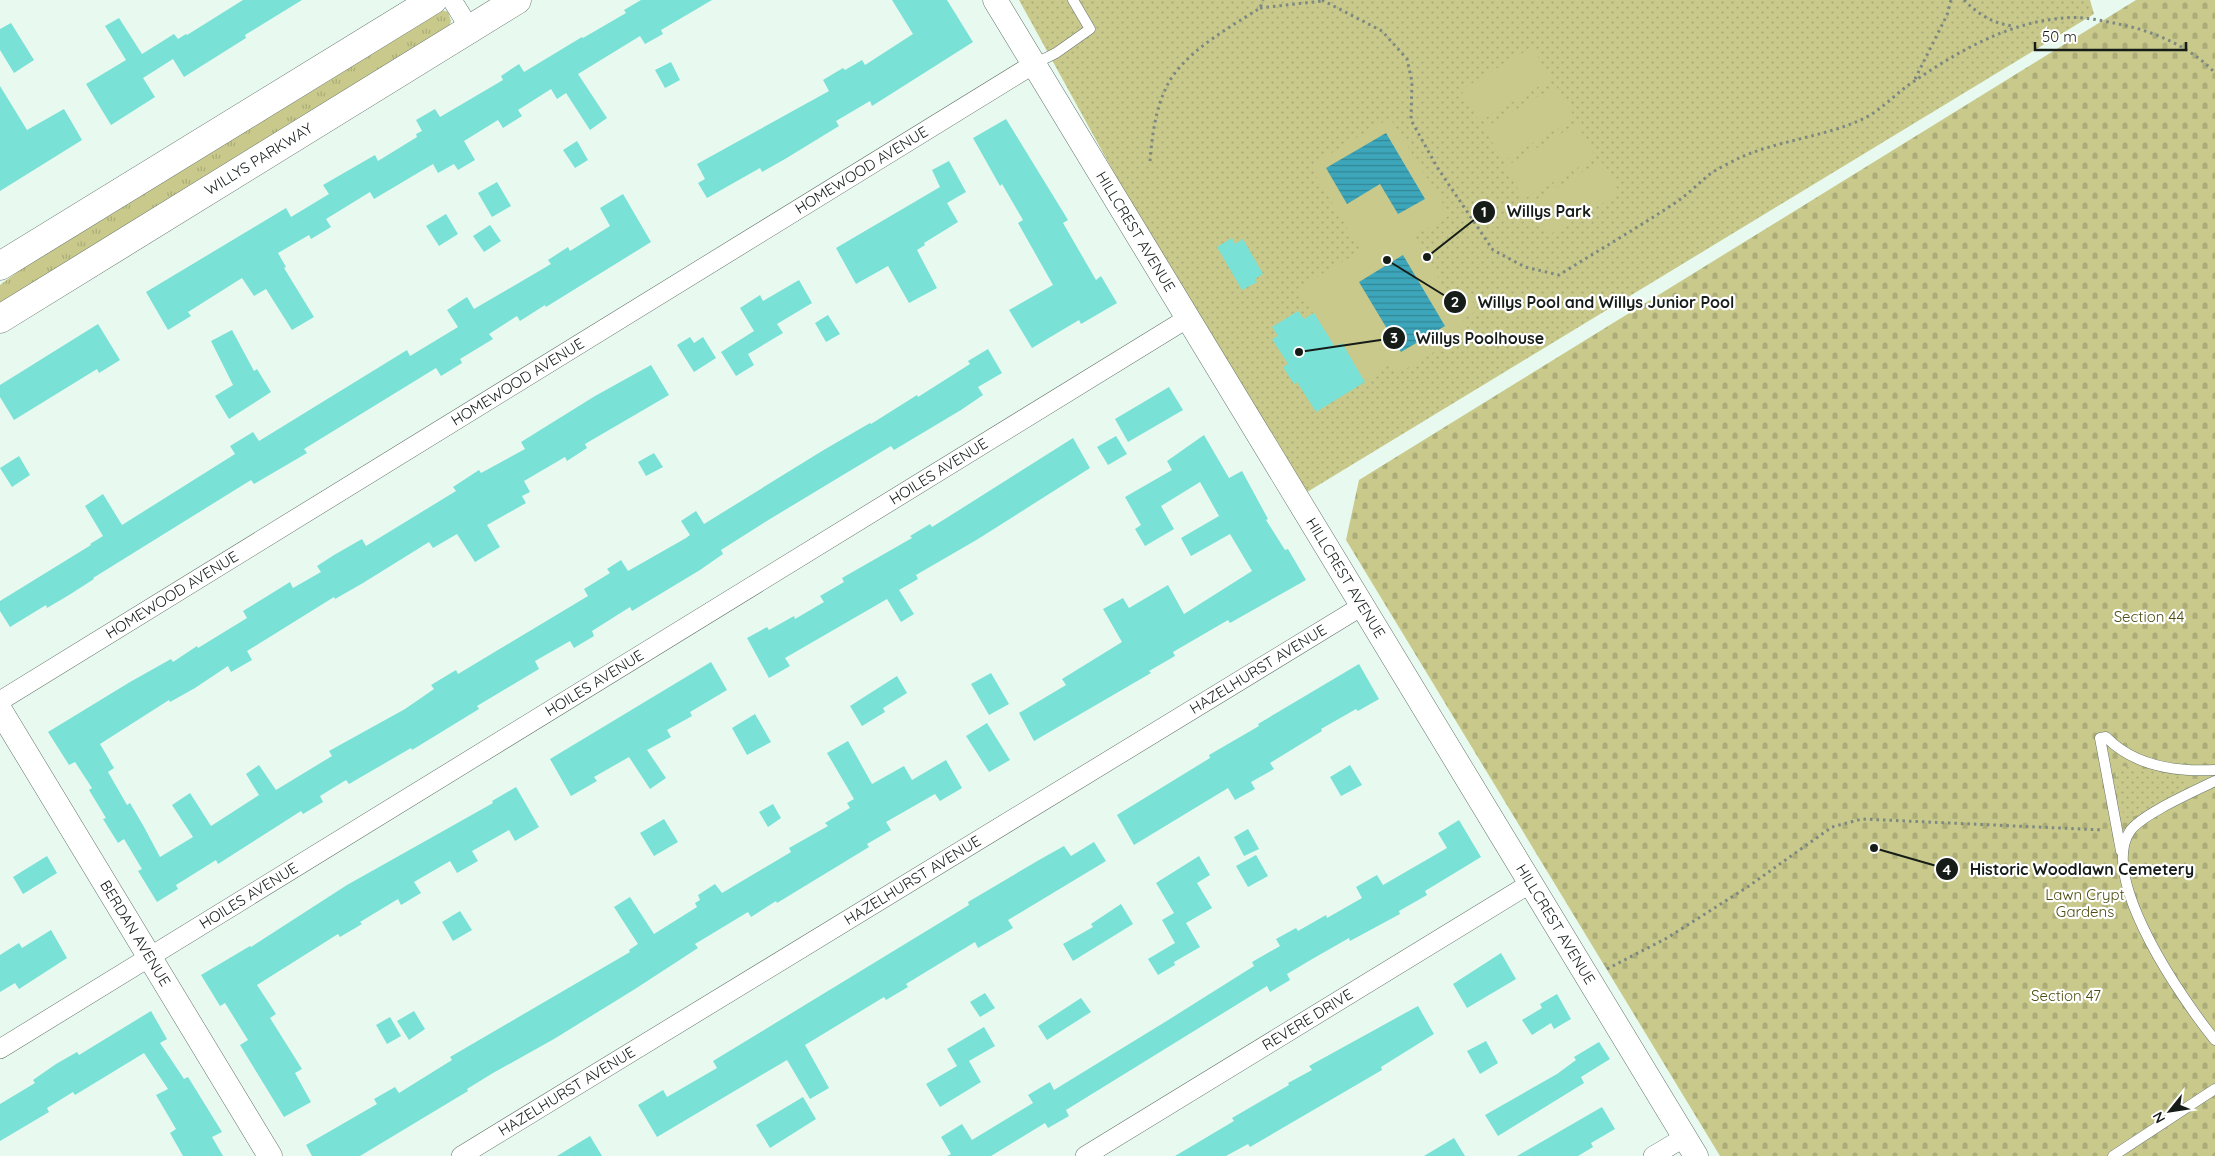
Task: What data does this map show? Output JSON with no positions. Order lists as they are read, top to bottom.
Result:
{
  "streets": {
    "main road": ["WILLYS PARKWAY"],
    "street": [
      "HOMEWOOD AVENUE",
      "HILLCREST AVENUE",
      "HOILES AVENUE",
      "HAZELHURST AVENUE",
      "BERDAN AVENUE",
      "REVERE DRIVE"
    ]
  },
  "crossings": [
    ["HOMEWOOD AVENUE", "HILLCREST AVENUE"],
    ["HILLCREST AVENUE", "HOILES AVENUE"],
    ["HILLCREST AVENUE", "HAZELHURST AVENUE"],
    ["HILLCREST AVENUE", "REVERE DRIVE"],
    ["HOILES AVENUE", "BERDAN AVENUE"]
  ],
  "parks": ["Section 44", "Lawn Crypt Gardens", "Section 47"],
  "places": [
    "Willys Park",
    "Willys Pool and Willys Junior Pool",
    "Willys Poolhouse",
    "Historic Woodlawn Cemetery"
  ],
  "scale_bar": "50 m",
  "north": "bottom left"
}
